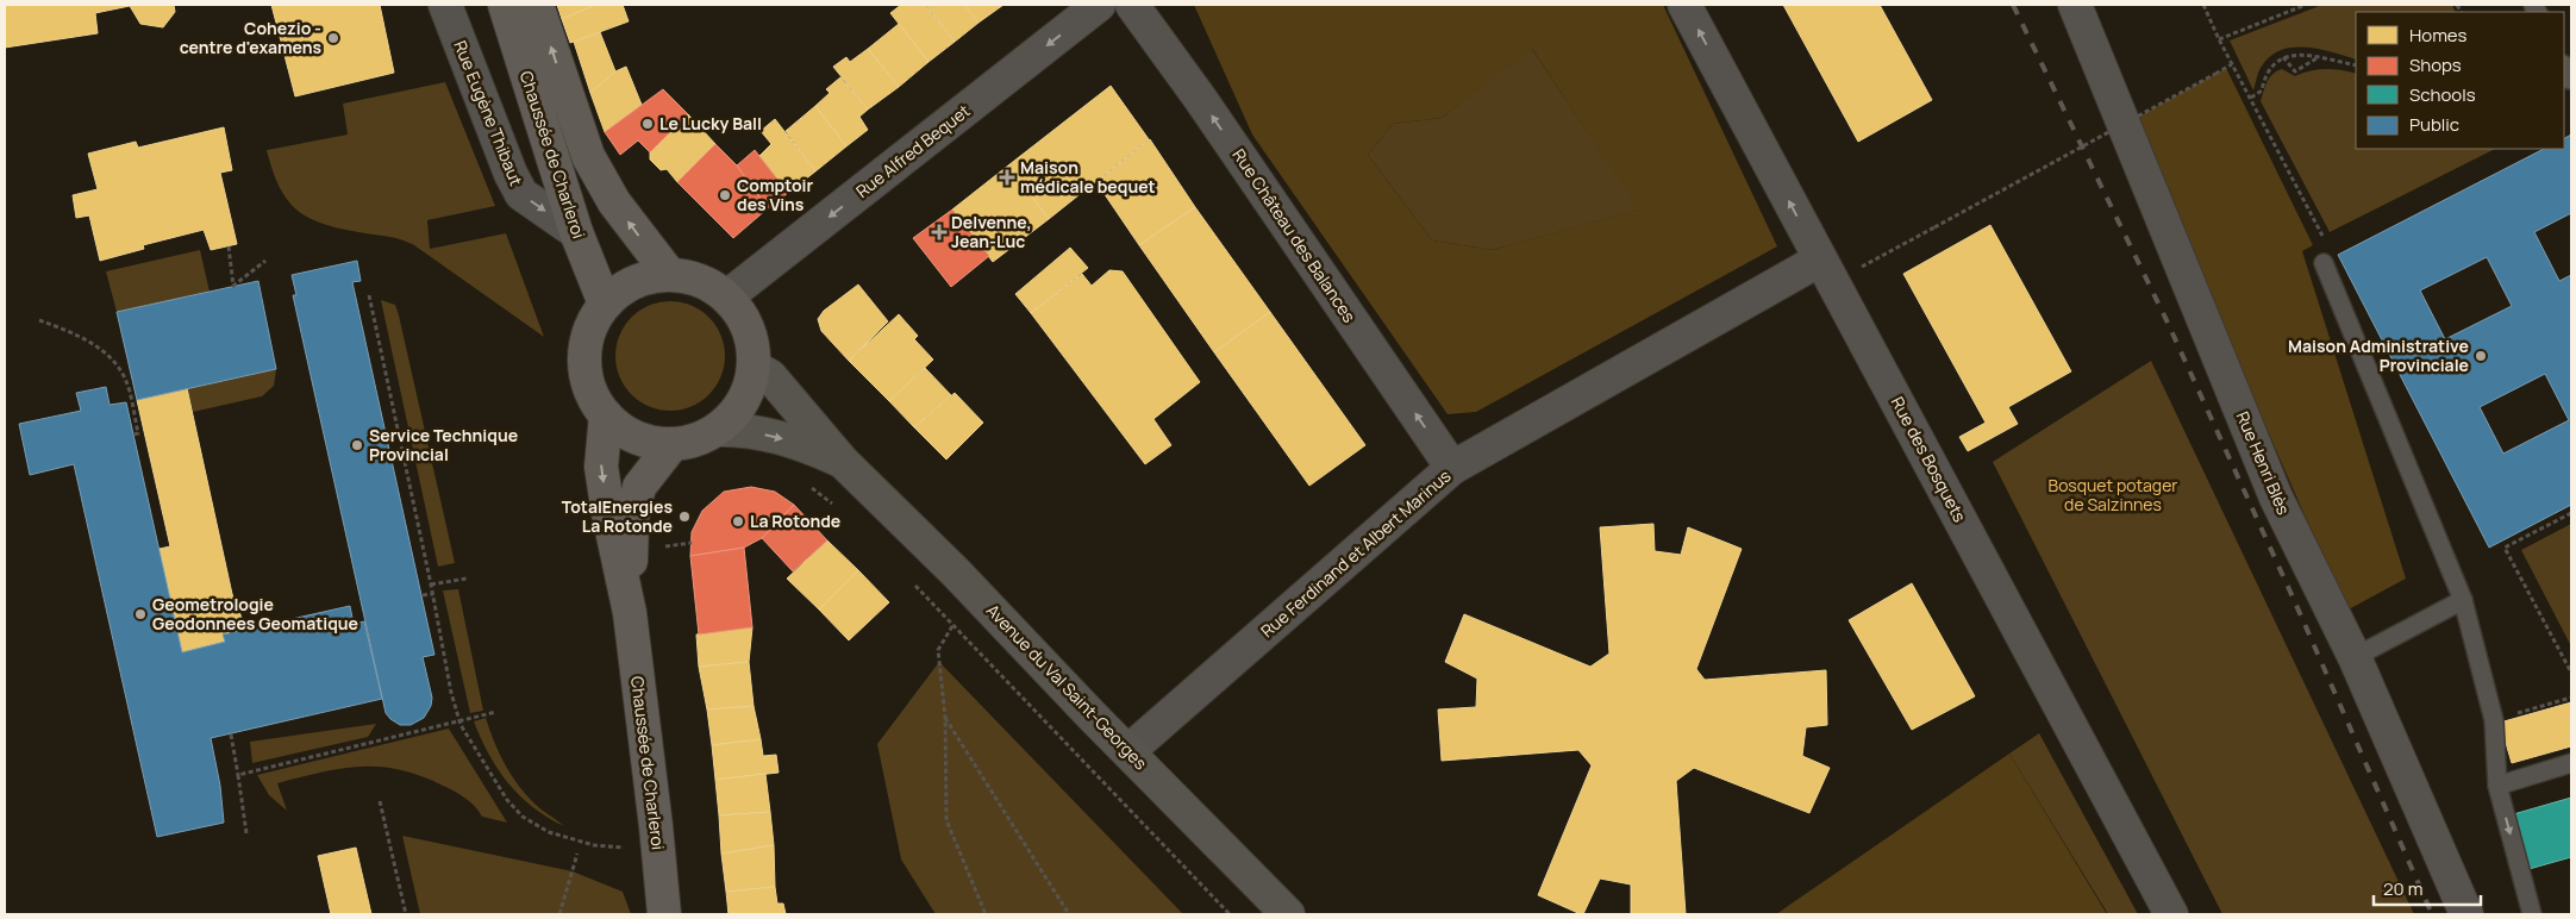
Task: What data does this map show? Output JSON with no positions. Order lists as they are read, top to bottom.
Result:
{
  "streets": {
    "main road": ["Chaussée de Charleroi", "Avenue du Val Saint-Georges"],
    "street": [
      "Rue Eugène Thibaut",
      "Rue Alfred Bequet",
      "Rue Château des Balances",
      "Rue des Bosquets",
      "Rue Henri Blès",
      "Rue Ferdinand et Albert Marinus"
    ]
  },
  "crossings": [
    ["Rue Eugène Thibaut", "Chaussée de Charleroi"],
    ["Rue Alfred Bequet", "Chaussée de Charleroi"],
    ["Rue Alfred Bequet", "Avenue du Val Saint-Georges"],
    ["Chaussée de Charleroi", "Avenue du Val Saint-Georges"],
    ["Rue Château des Balances", "Rue Ferdinand et Albert Marinus"],
    ["Rue des Bosquets", "Rue Ferdinand et Albert Marinus"],
    ["Rue Ferdinand et Albert Marinus", "Avenue du Val Saint-Georges"]
  ],
  "one_way": ["Rue Eugène Thibaut", "Rue Alfred Bequet", "Rue Château des Balances"],
  "parks": ["Bosquet potager de Salzinnes"],
  "places": {
    "other": [
      "Cohezio - centre d'examens",
      "Le Lucky Ball",
      "Comptoir des Vins",
      "Maison Administrative Provinciale",
      "Service Technique Provincial",
      "TotalEnergies La Rotonde",
      "La Rotonde",
      "Geometrologie Geodonnees Geomatique"
    ],
    "health": ["Maison médicale bequet", "Delvenne, Jean-Luc"]
  },
  "legend": [
    "Homes",
    "Shops",
    "Schools",
    "Public"
  ],
  "scale_bar": "20 m"
}
